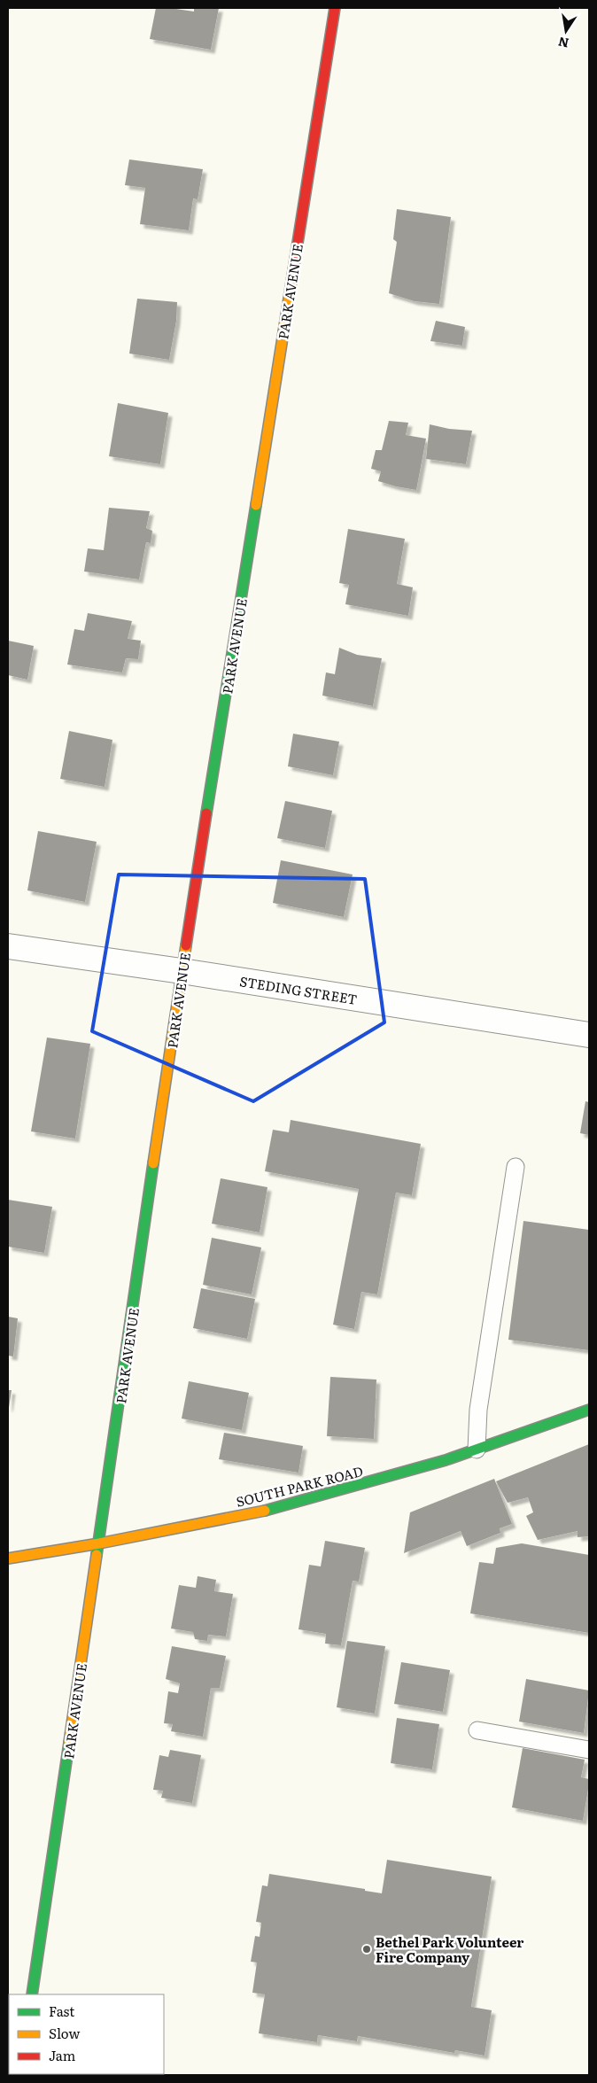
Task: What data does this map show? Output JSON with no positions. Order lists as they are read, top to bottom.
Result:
{
  "streets": {
    "street": ["PARK AVENUE", "STEDING STREET", "SOUTH PARK ROAD"]
  },
  "crossings": [
    ["PARK AVENUE", "STEDING STREET"],
    ["PARK AVENUE", "SOUTH PARK ROAD"]
  ],
  "places": ["Bethel Park Volunteer Fire Company"],
  "legend": ["Fast", "Slow", "Jam"],
  "north": "bottom"
}
